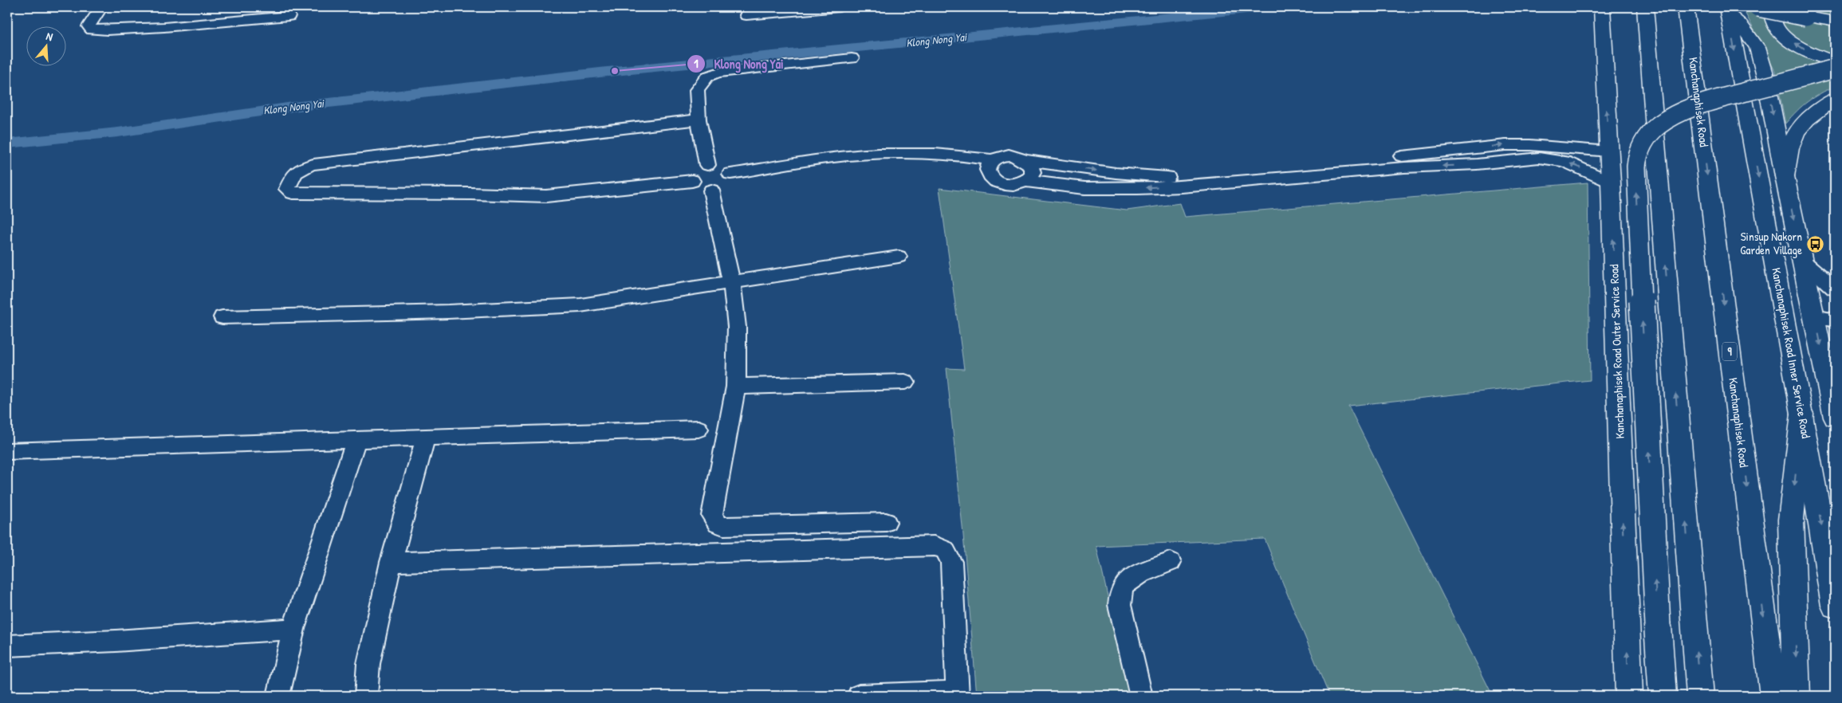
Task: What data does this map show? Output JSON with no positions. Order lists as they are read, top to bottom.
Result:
{
  "streets": {
    "main road": [
      "Kanchanaphisek Road",
      "Kanchanaphisek Road Outer Service Road",
      "9",
      "Kanchanaphisek Road Inner Service Road"
    ]
  },
  "water": ["Klong Nong Yai"],
  "places": {
    "other": ["Klong Nong Yai"],
    "bus stop": ["Sinsup Nakorn Garden Village"]
  },
  "north": "top"
}
